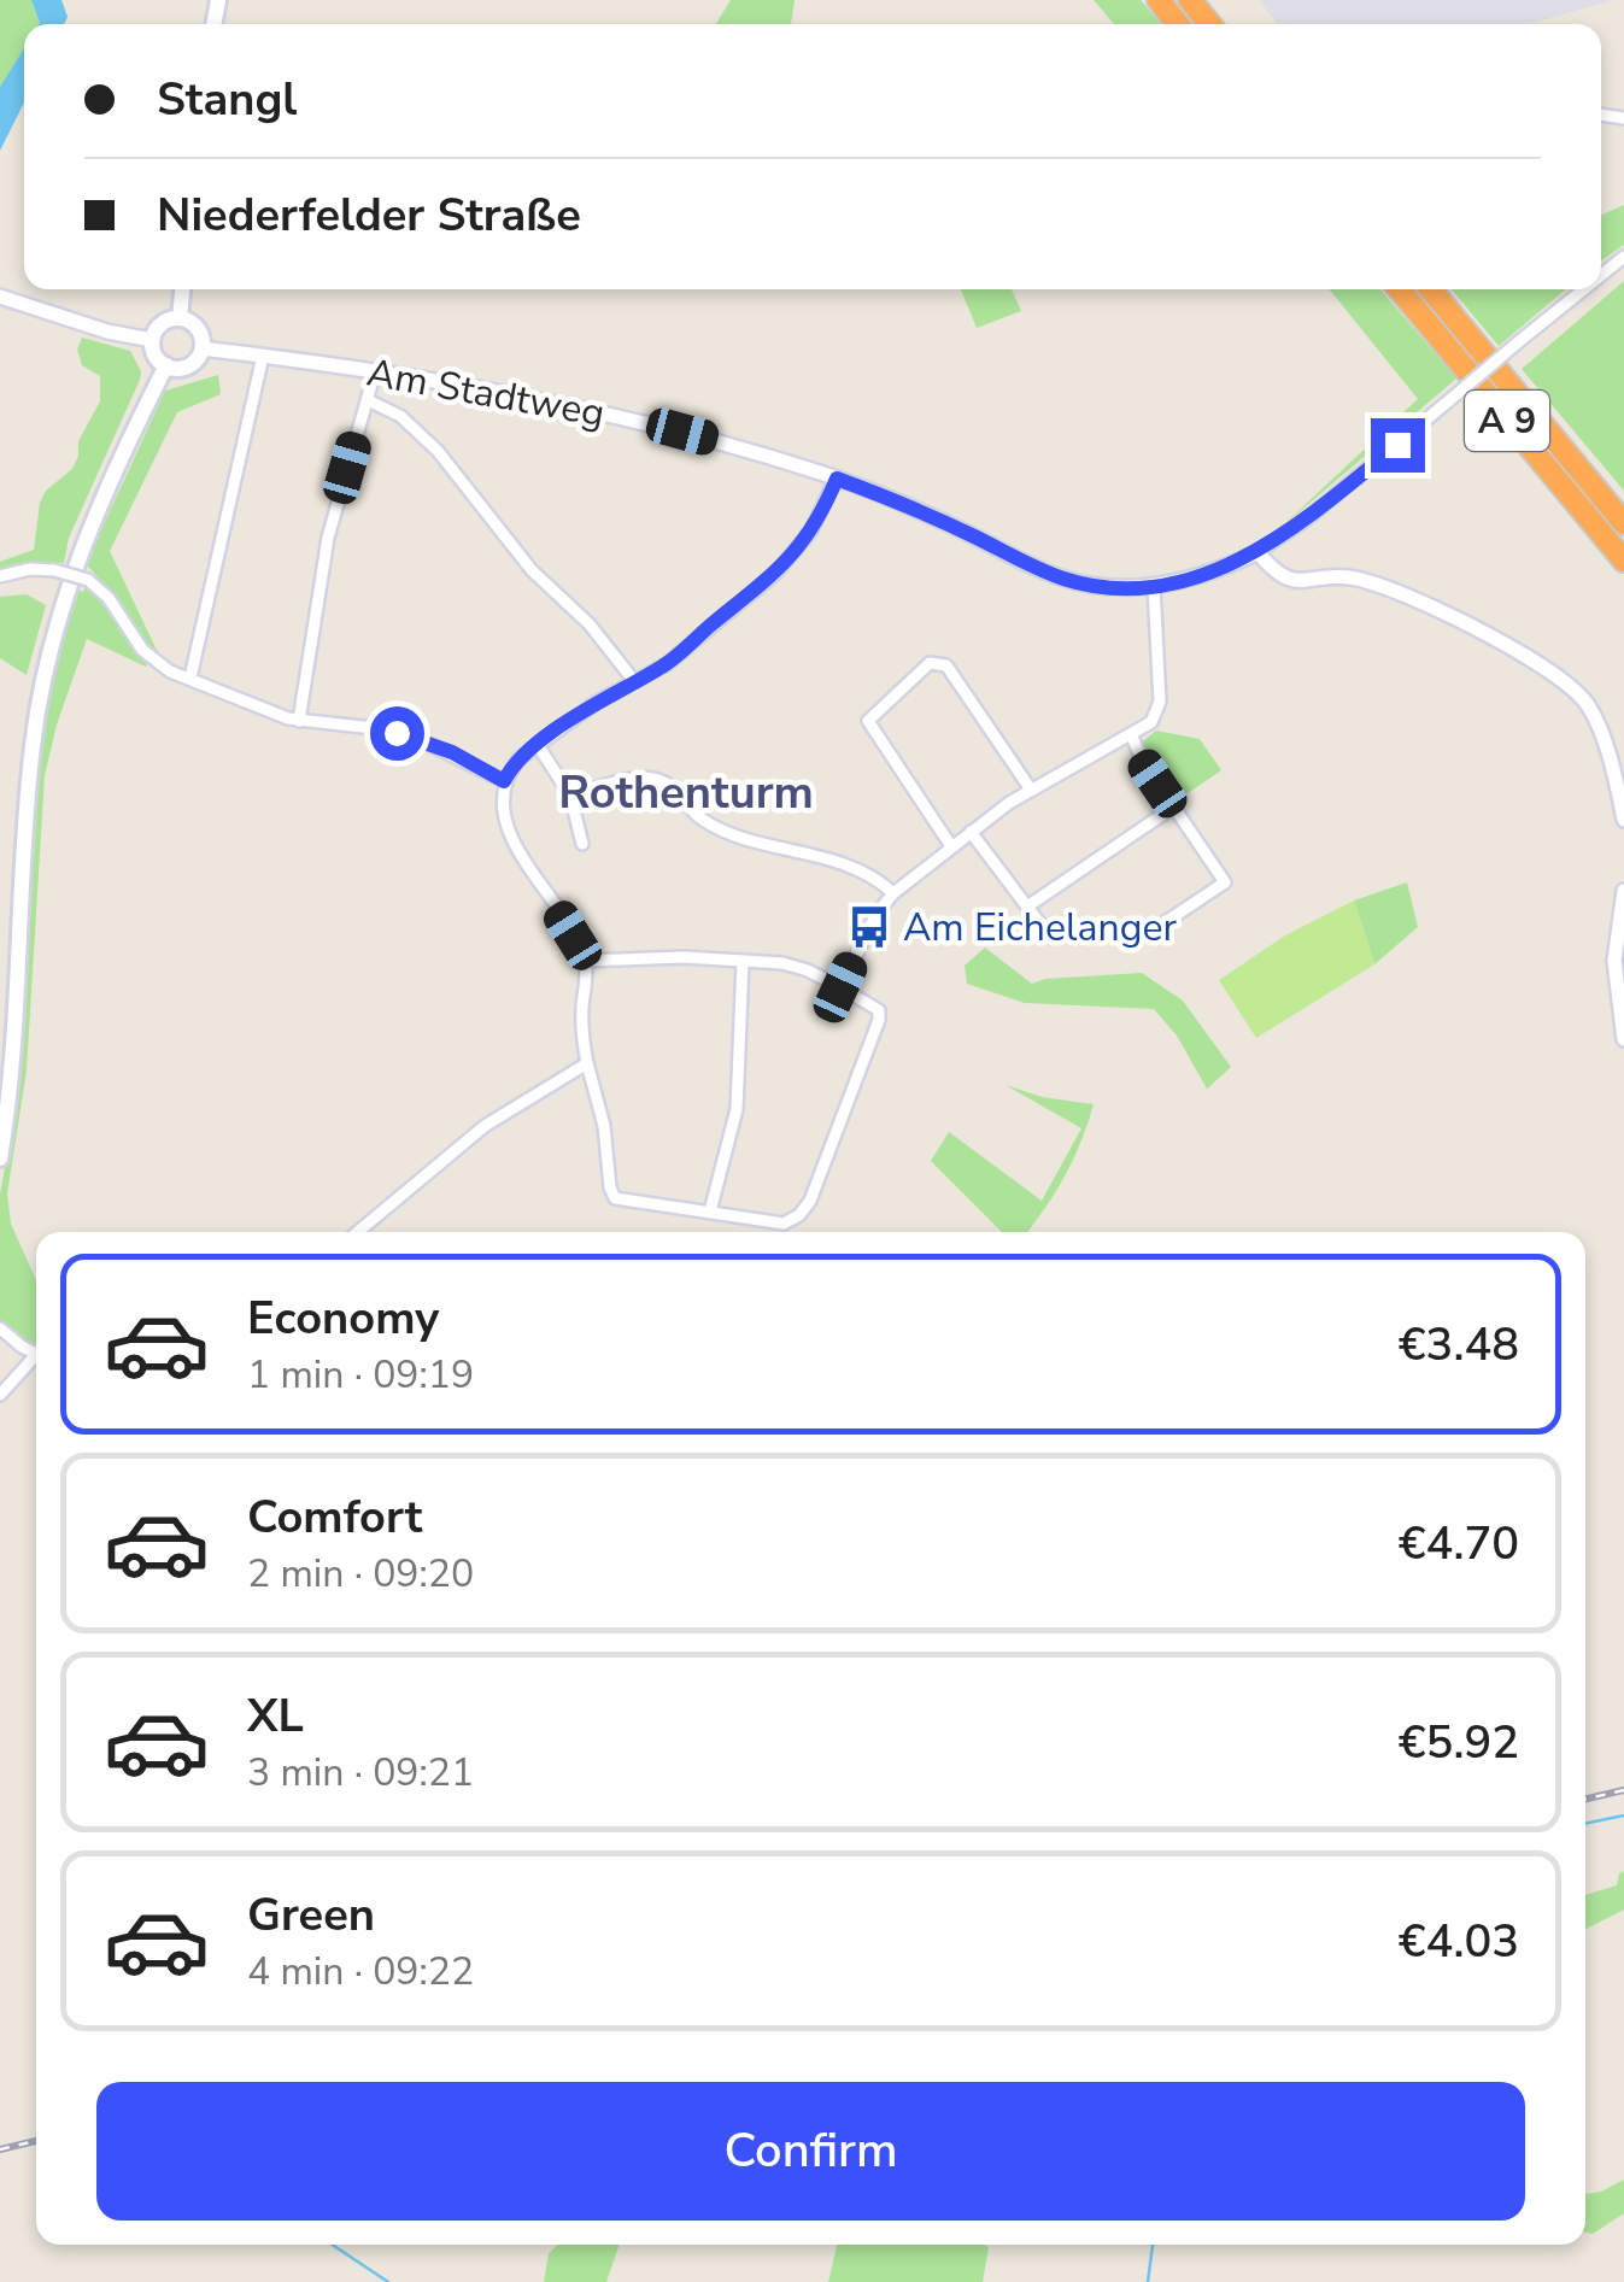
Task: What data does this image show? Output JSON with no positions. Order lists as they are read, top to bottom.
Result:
{
  "streets": {
    "highway": ["A 9"],
    "street": ["Am Stadtweg"]
  },
  "districts": ["Rothenturm"],
  "places": {
    "bus stop": ["Am Eichelanger"]
  },
  "page": {
    "banner": ["Stangl", "Niederfelder Straße"],
    "list": [
      {
        "name": "Economy",
        "note": "1 min · 09:19",
        "value": "€3.48"
      },
      {
        "name": "Comfort",
        "note": "2 min · 09:20",
        "value": "€4.70"
      },
      {
        "name": "XL",
        "note": "3 min · 09:21",
        "value": "€5.92"
      },
      {
        "name": "Green",
        "note": "4 min · 09:22",
        "value": "€4.03"
      }
    ],
    "buttons": "Confirm"
  }
}
